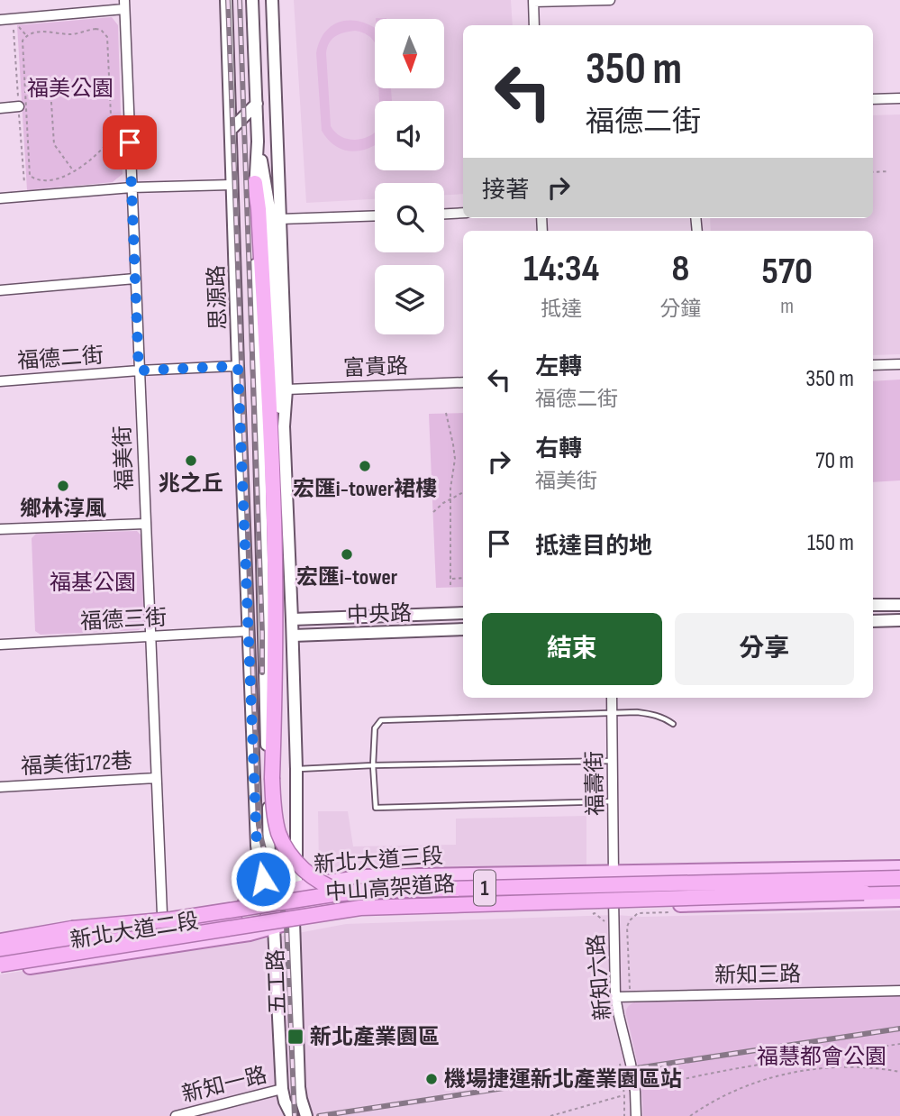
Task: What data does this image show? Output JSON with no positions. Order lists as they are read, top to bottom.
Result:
{
  "streets": {
    "highway": ["中山高架道路", "1"],
    "main road": [
      "思源路",
      "中央路",
      "新北大道三段",
      "新北大道二段",
      "五工路"
    ],
    "street": [
      "福德二街",
      "富貴路",
      "福美街",
      "福德三街",
      "福美街172巷",
      "福壽街",
      "新知三路",
      "新知六路",
      "新知一路"
    ]
  },
  "crossings": [
    ["思源路", "福德二街"],
    ["思源路", "富貴路"],
    ["思源路", "中央路"],
    ["思源路", "福德三街"],
    ["思源路", "新北大道三段"],
    ["思源路", "1"],
    ["思源路", "新北大道二段"],
    ["思源路", "五工路"],
    ["福德二街", "福美街"],
    ["福美街", "福德三街"],
    ["福美街", "福美街172巷"],
    ["福美街", "新北大道二段"],
    ["福壽街", "新北大道三段"],
    ["福壽街", "新知六路"],
    ["新北大道三段", "1"],
    ["新北大道三段", "新北大道二段"],
    ["新北大道三段", "新知六路"],
    ["新北大道三段", "五工路"],
    ["中山高架道路", "新北大道二段"],
    ["1", "新知六路"],
    ["1", "五工路"],
    ["新北大道二段", "五工路"],
    ["新知三路", "新知六路"],
    ["五工路", "新知一路"]
  ],
  "parks": ["福美公園", "福基公園", "福慧都會公園"],
  "places": {
    "other": [
      "兆之丘",
      "宏匯i-tower裙樓",
      "鄉林淳風",
      "宏匯i-tower",
      "機場捷運新北產業園區站"
    ],
    "transit": ["新北產業園區"]
  },
  "north": "bottom",
  "page": {
    "turn": ["350 m", "福德二街"],
    "then": "接著",
    "eta": [
      "14:34",
      "抵達",
      "8",
      "分鐘",
      "570",
      "m"
    ],
    "list": [
      {
        "name": "左轉",
        "note": "福德二街",
        "value": "350 m"
      },
      {
        "name": "右轉",
        "note": "福美街",
        "value": "70 m"
      },
      {
        "name": "抵達目的地",
        "value": "150 m"
      }
    ],
    "buttons": ["結束", "分享"]
  }
}
